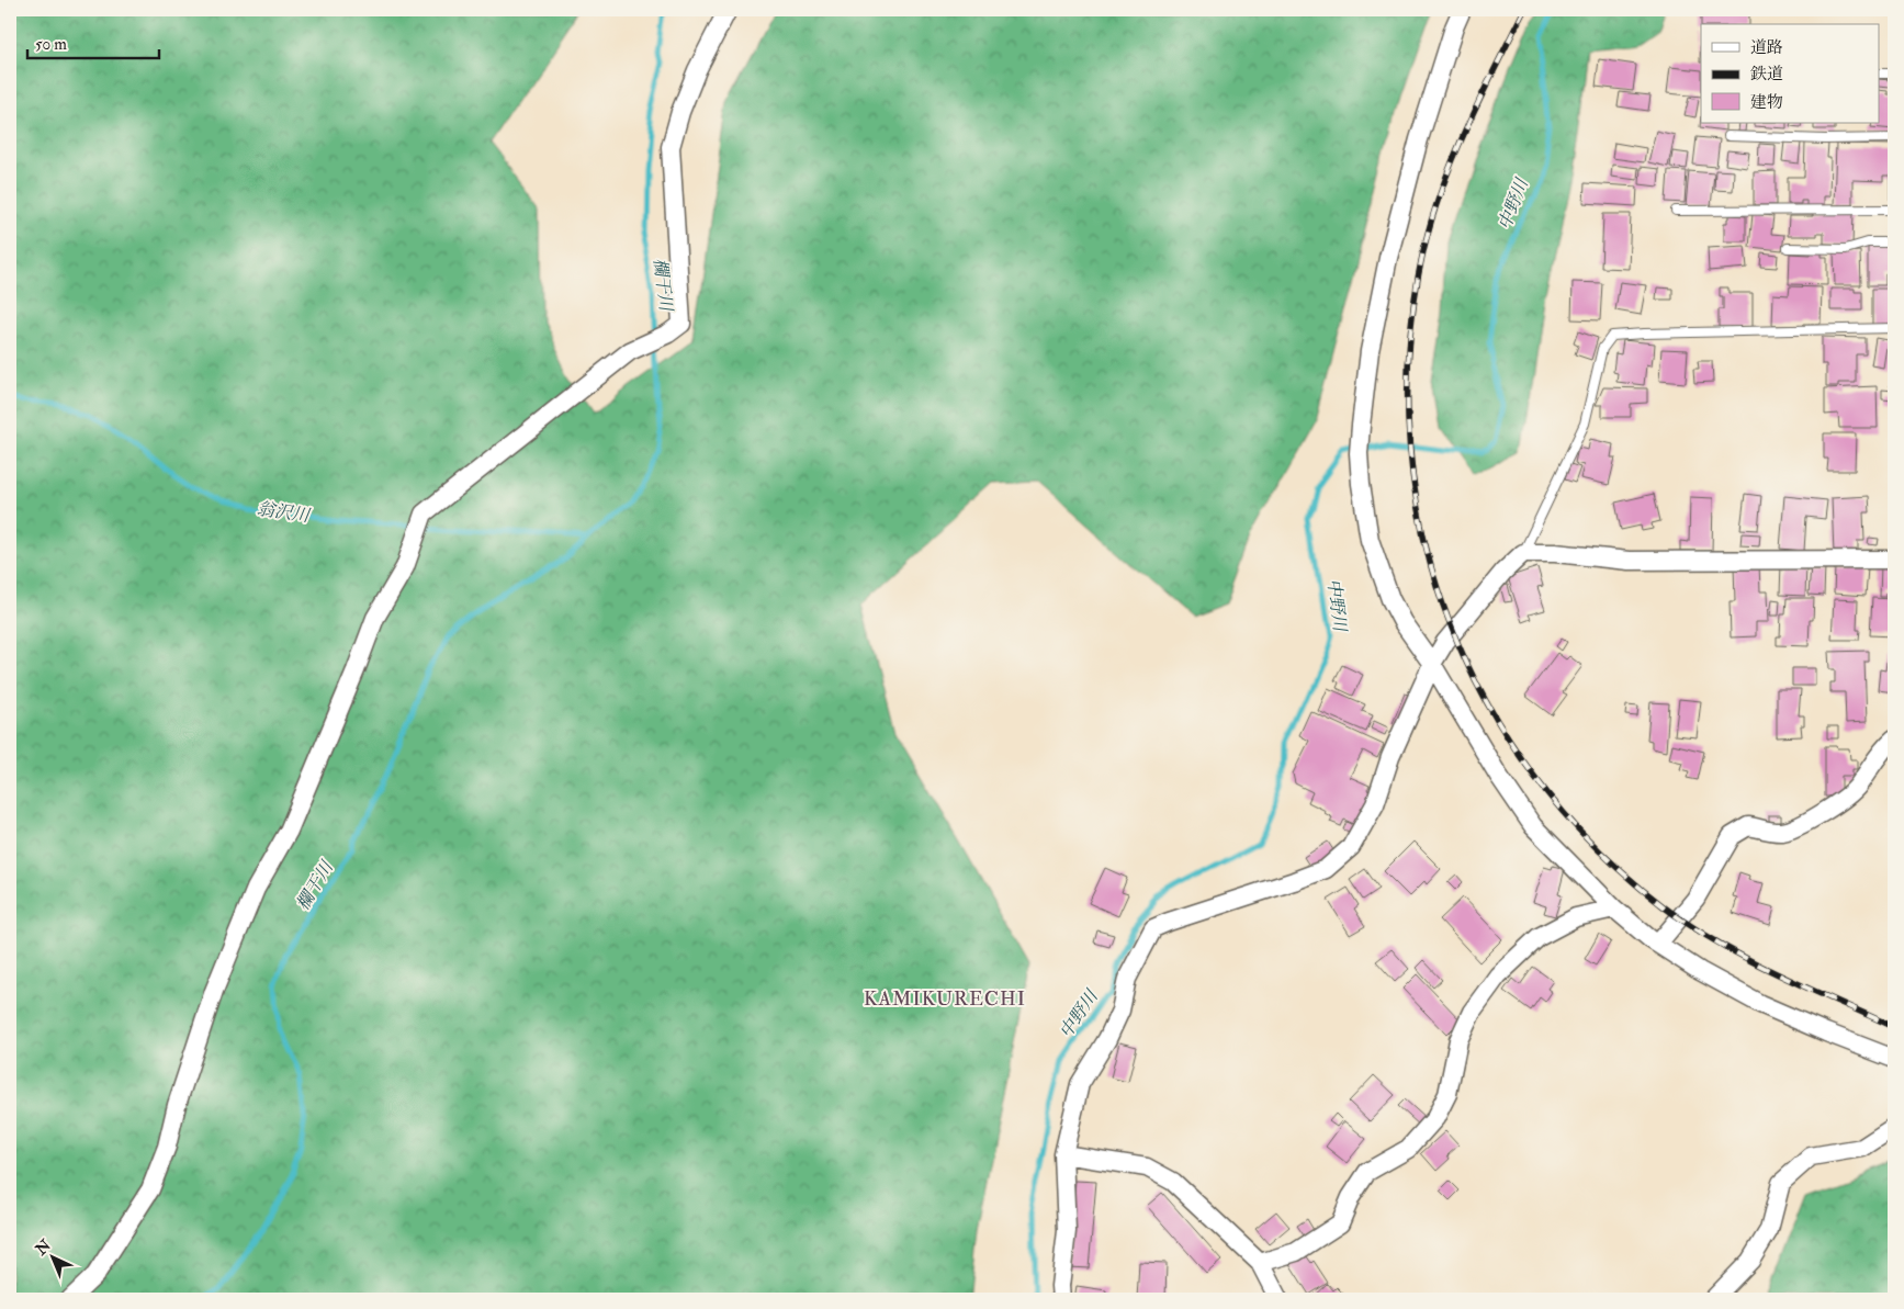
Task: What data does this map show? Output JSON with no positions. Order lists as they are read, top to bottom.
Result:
{
  "districts": ["KAMIKURECHI"],
  "water": ["中野川", "欄干川", "翁沢川"],
  "legend": ["道路", "鉄道", "建物"],
  "scale_bar": "50 m",
  "north": "top left"
}
